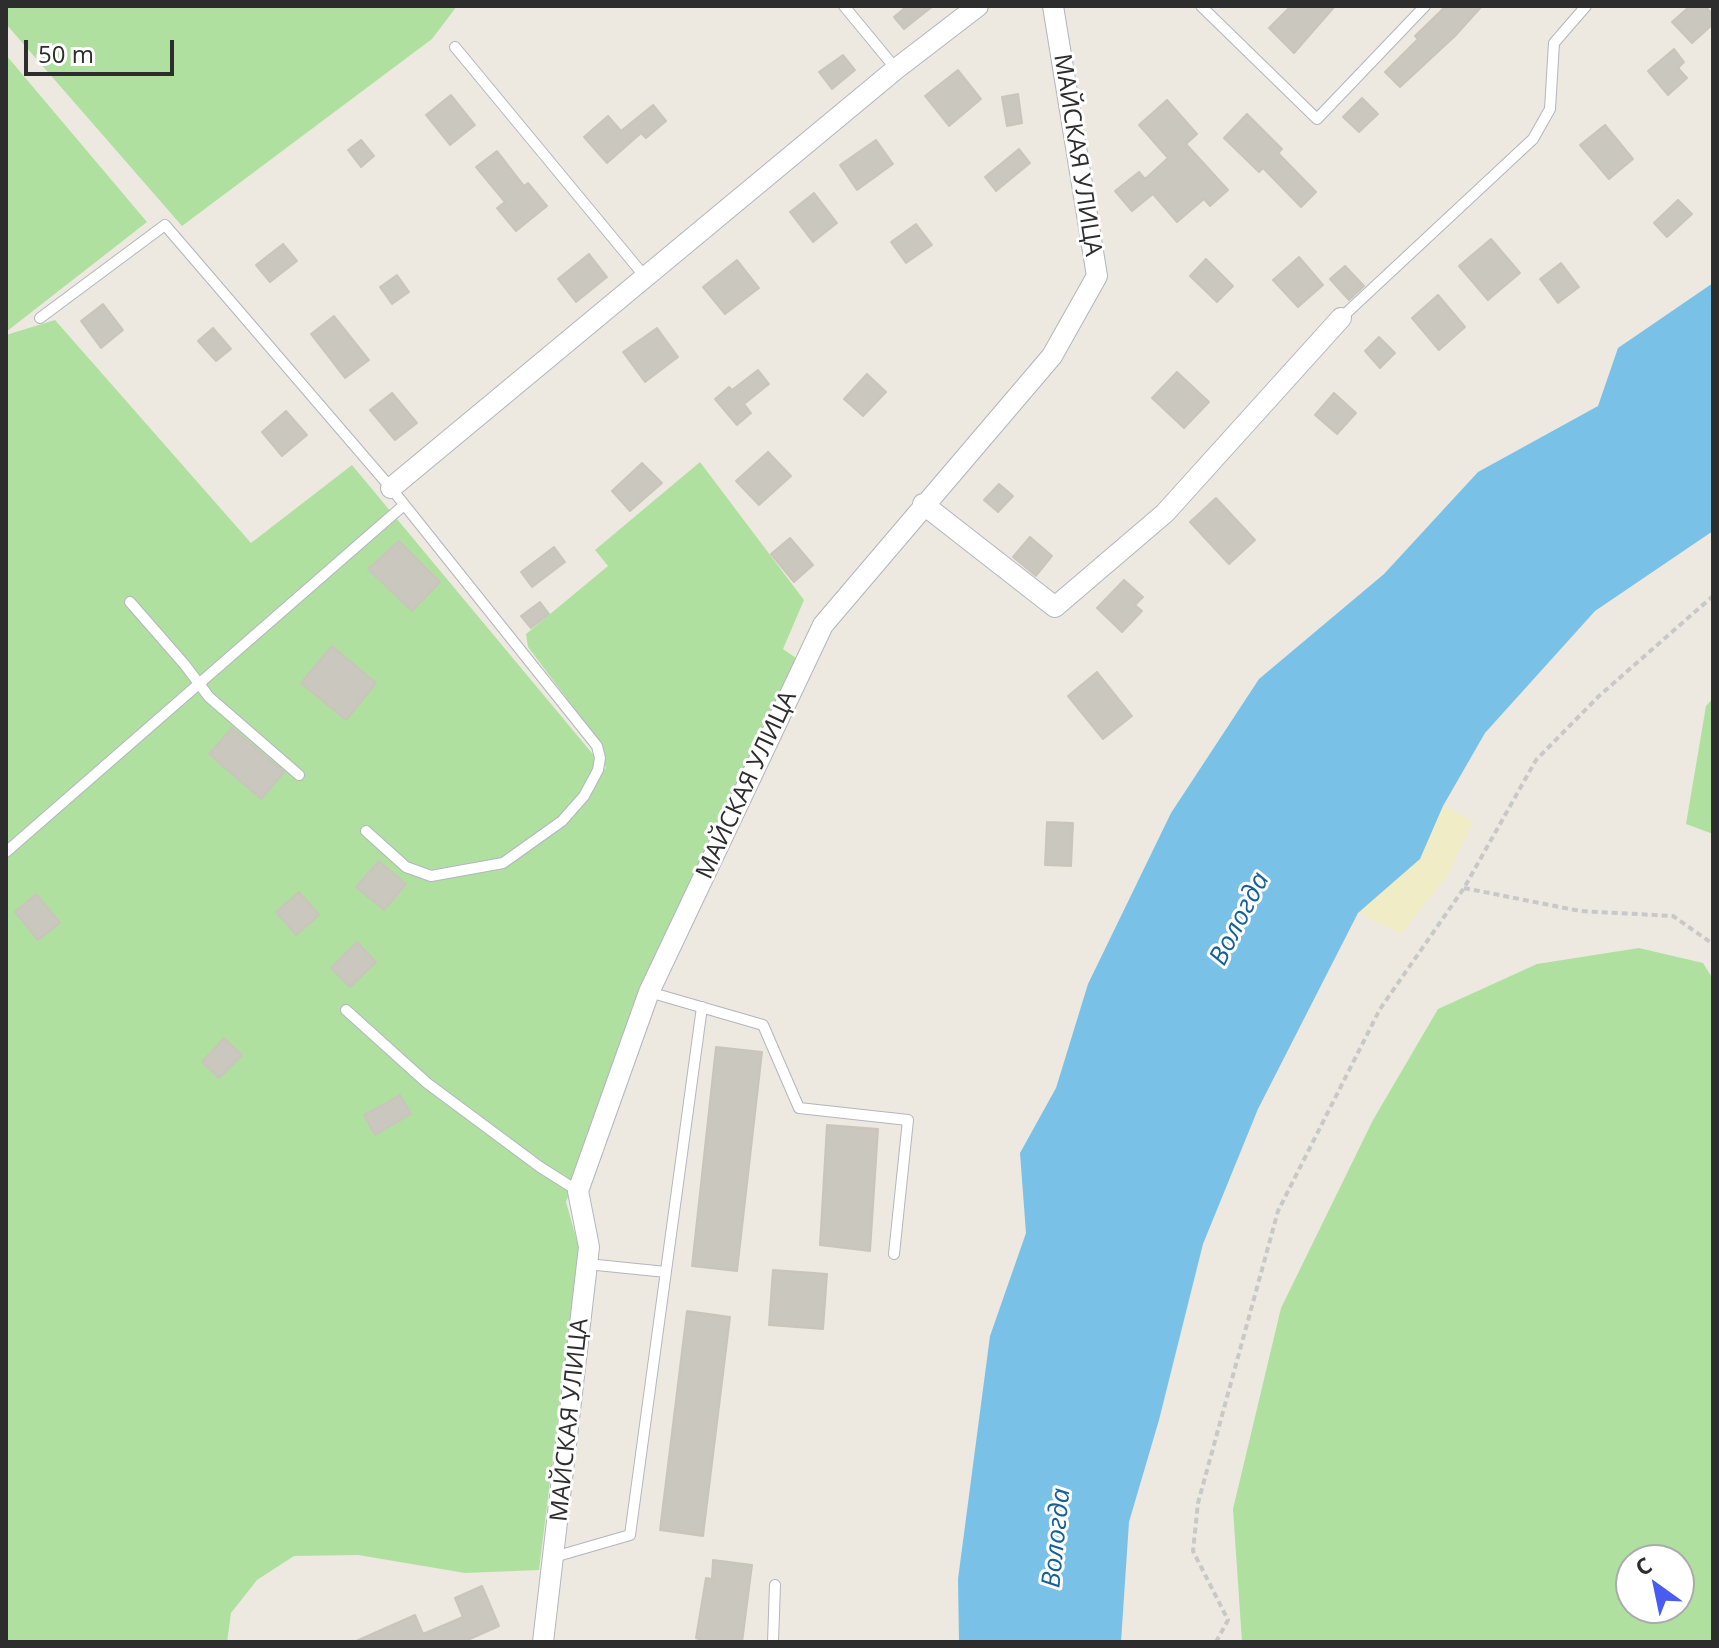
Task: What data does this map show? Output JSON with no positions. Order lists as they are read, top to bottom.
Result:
{
  "streets": {
    "street": ["МАЙСКАЯ УЛИЦА"]
  },
  "water": ["Вологда"],
  "scale_bar": "50 m",
  "north": "top left"
}
